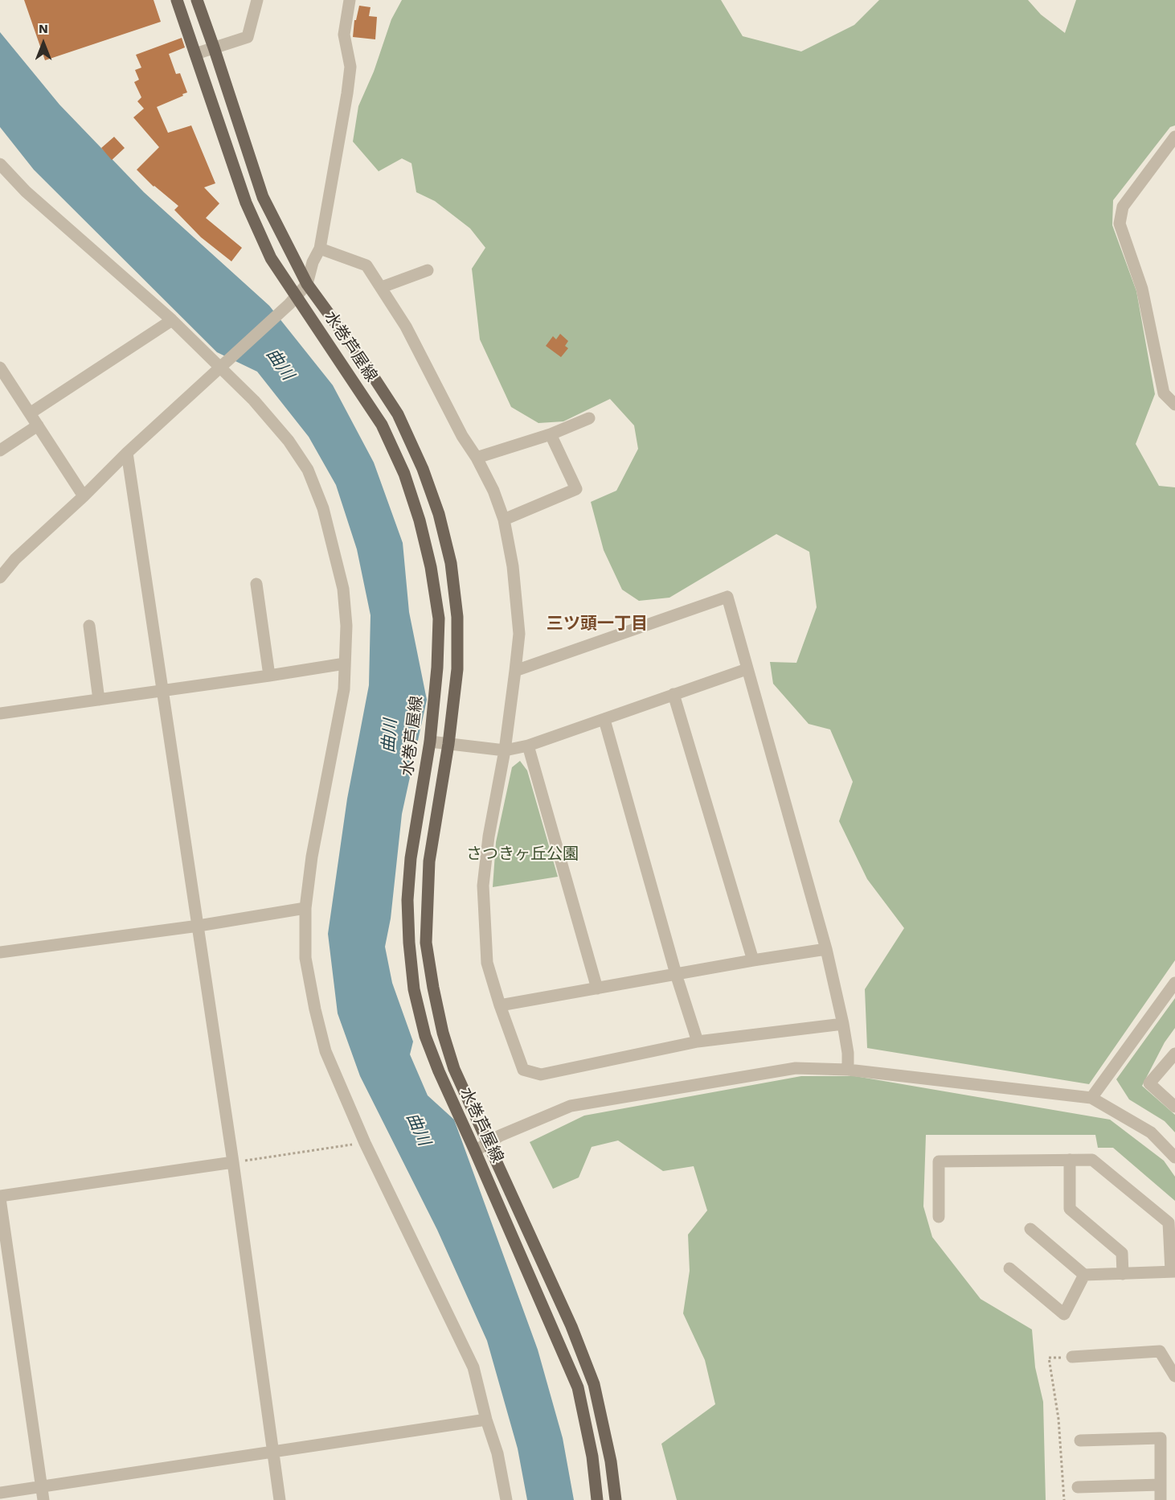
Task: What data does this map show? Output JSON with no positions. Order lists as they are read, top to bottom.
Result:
{
  "streets": {
    "main road": ["水巻芦屋線"]
  },
  "districts": ["三ツ頭一丁目"],
  "water": ["曲川"],
  "parks": ["さつきヶ丘公園"],
  "north": "top"
}
